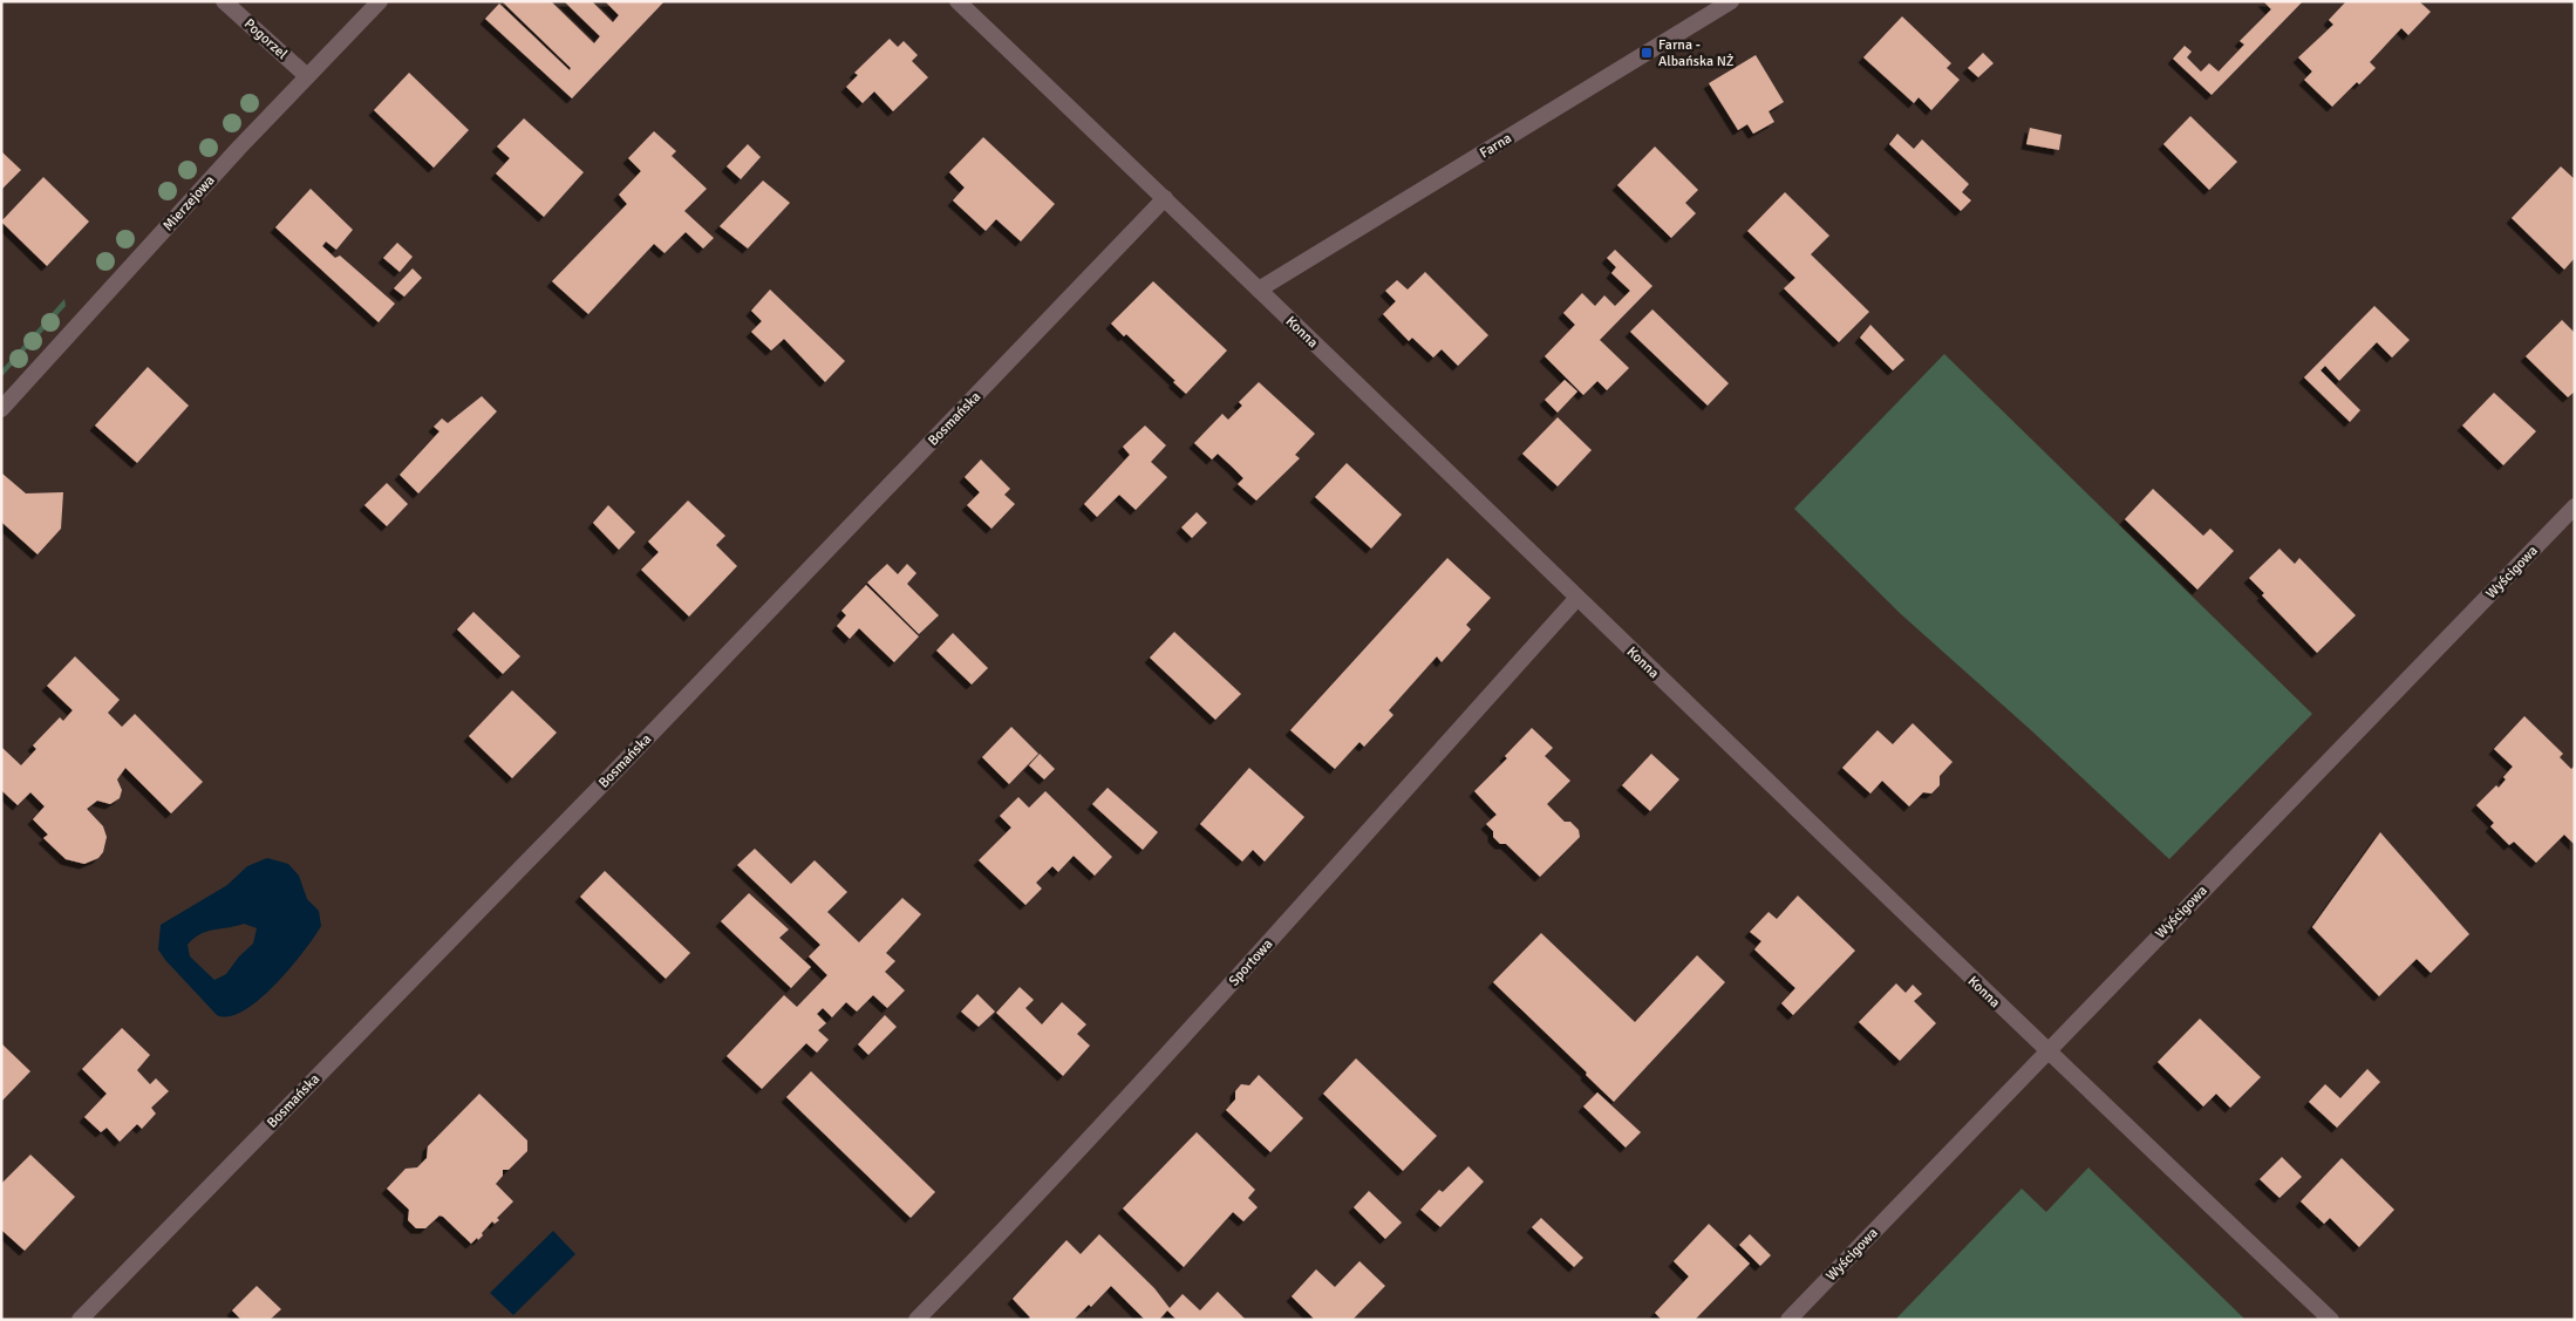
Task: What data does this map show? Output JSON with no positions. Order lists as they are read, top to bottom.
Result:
{
  "streets": {
    "street": [
      "Pogorzel",
      "Farna",
      "Mierzejowa",
      "Konna",
      "Bosmańska",
      "Wyścigowa",
      "Sportowa"
    ]
  },
  "crossings": [
    ["Pogorzel", "Mierzejowa"],
    ["Farna", "Konna"],
    ["Konna", "Bosmańska"],
    ["Konna", "Wyścigowa"],
    ["Konna", "Sportowa"]
  ],
  "places": {
    "transit": ["Farna - Albańska NŻ"]
  }
}
